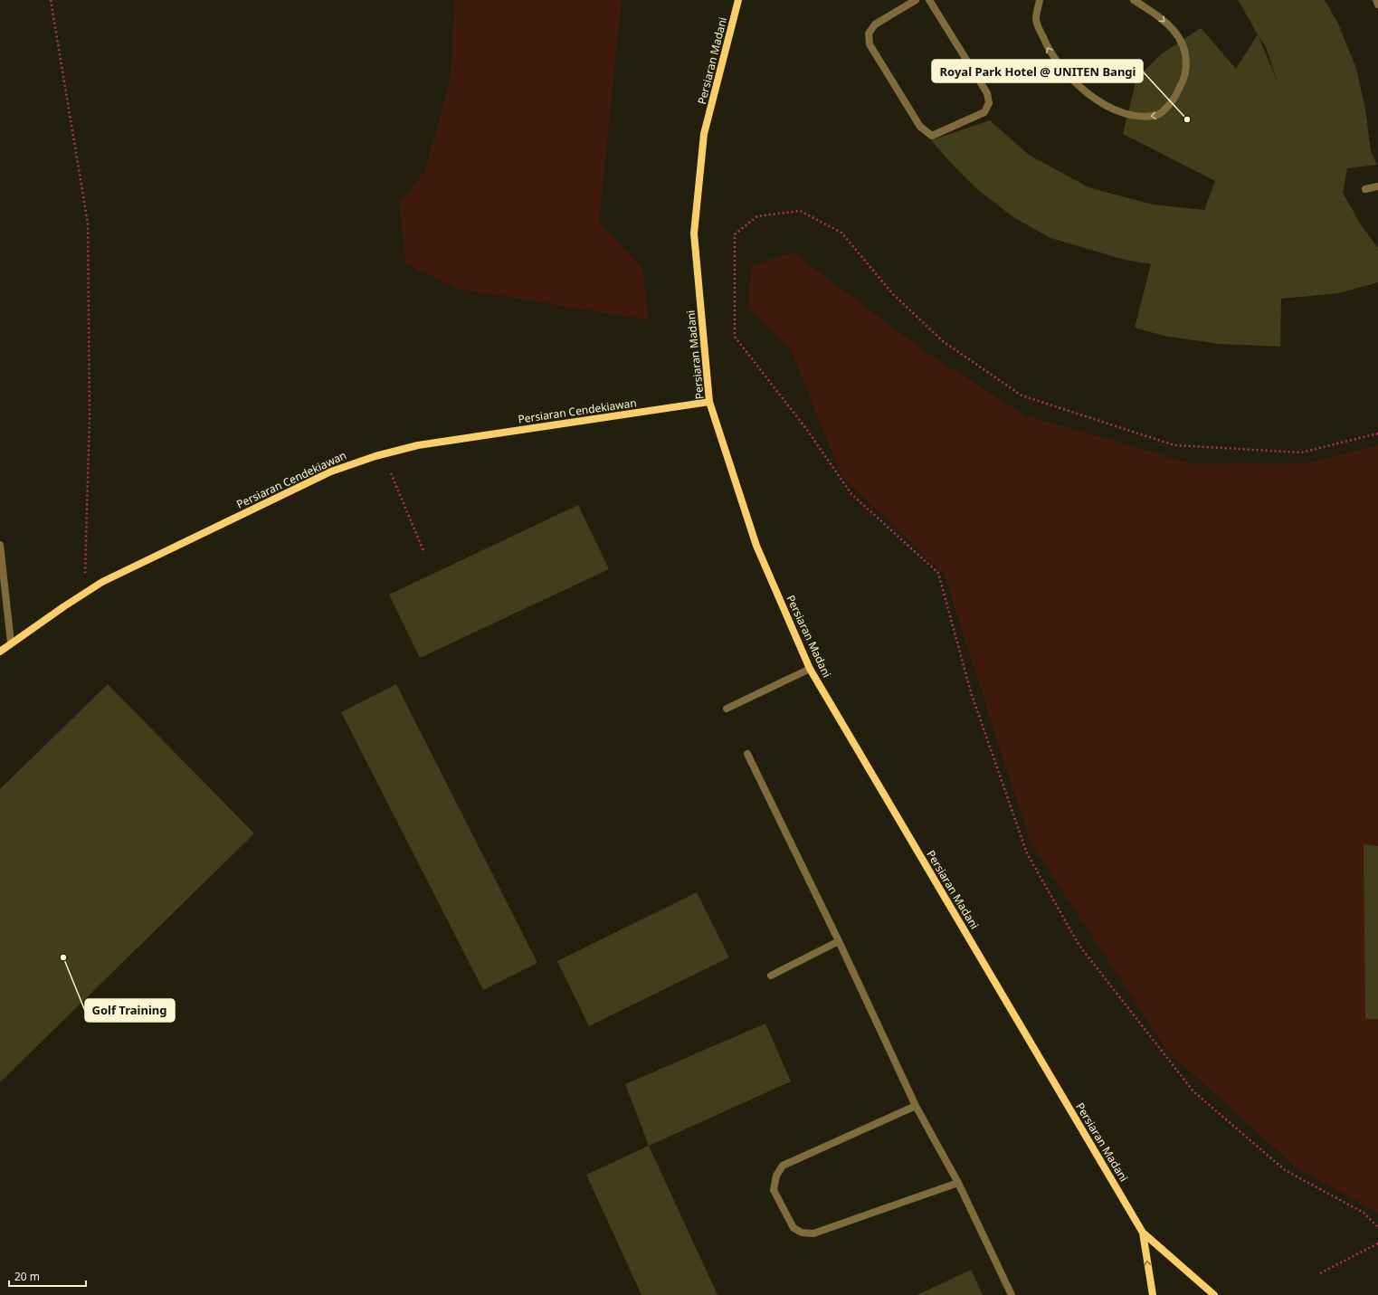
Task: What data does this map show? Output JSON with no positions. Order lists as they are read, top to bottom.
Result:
{
  "streets": {
    "street": ["Persiaran Madani", "Persiaran Cendekiawan"]
  },
  "crossings": [
    ["Persiaran Madani", "Persiaran Cendekiawan"]
  ],
  "places": ["Royal Park Hotel @ UNITEN Bangi", "Golf Training"],
  "scale_bar": "20 m"
}
